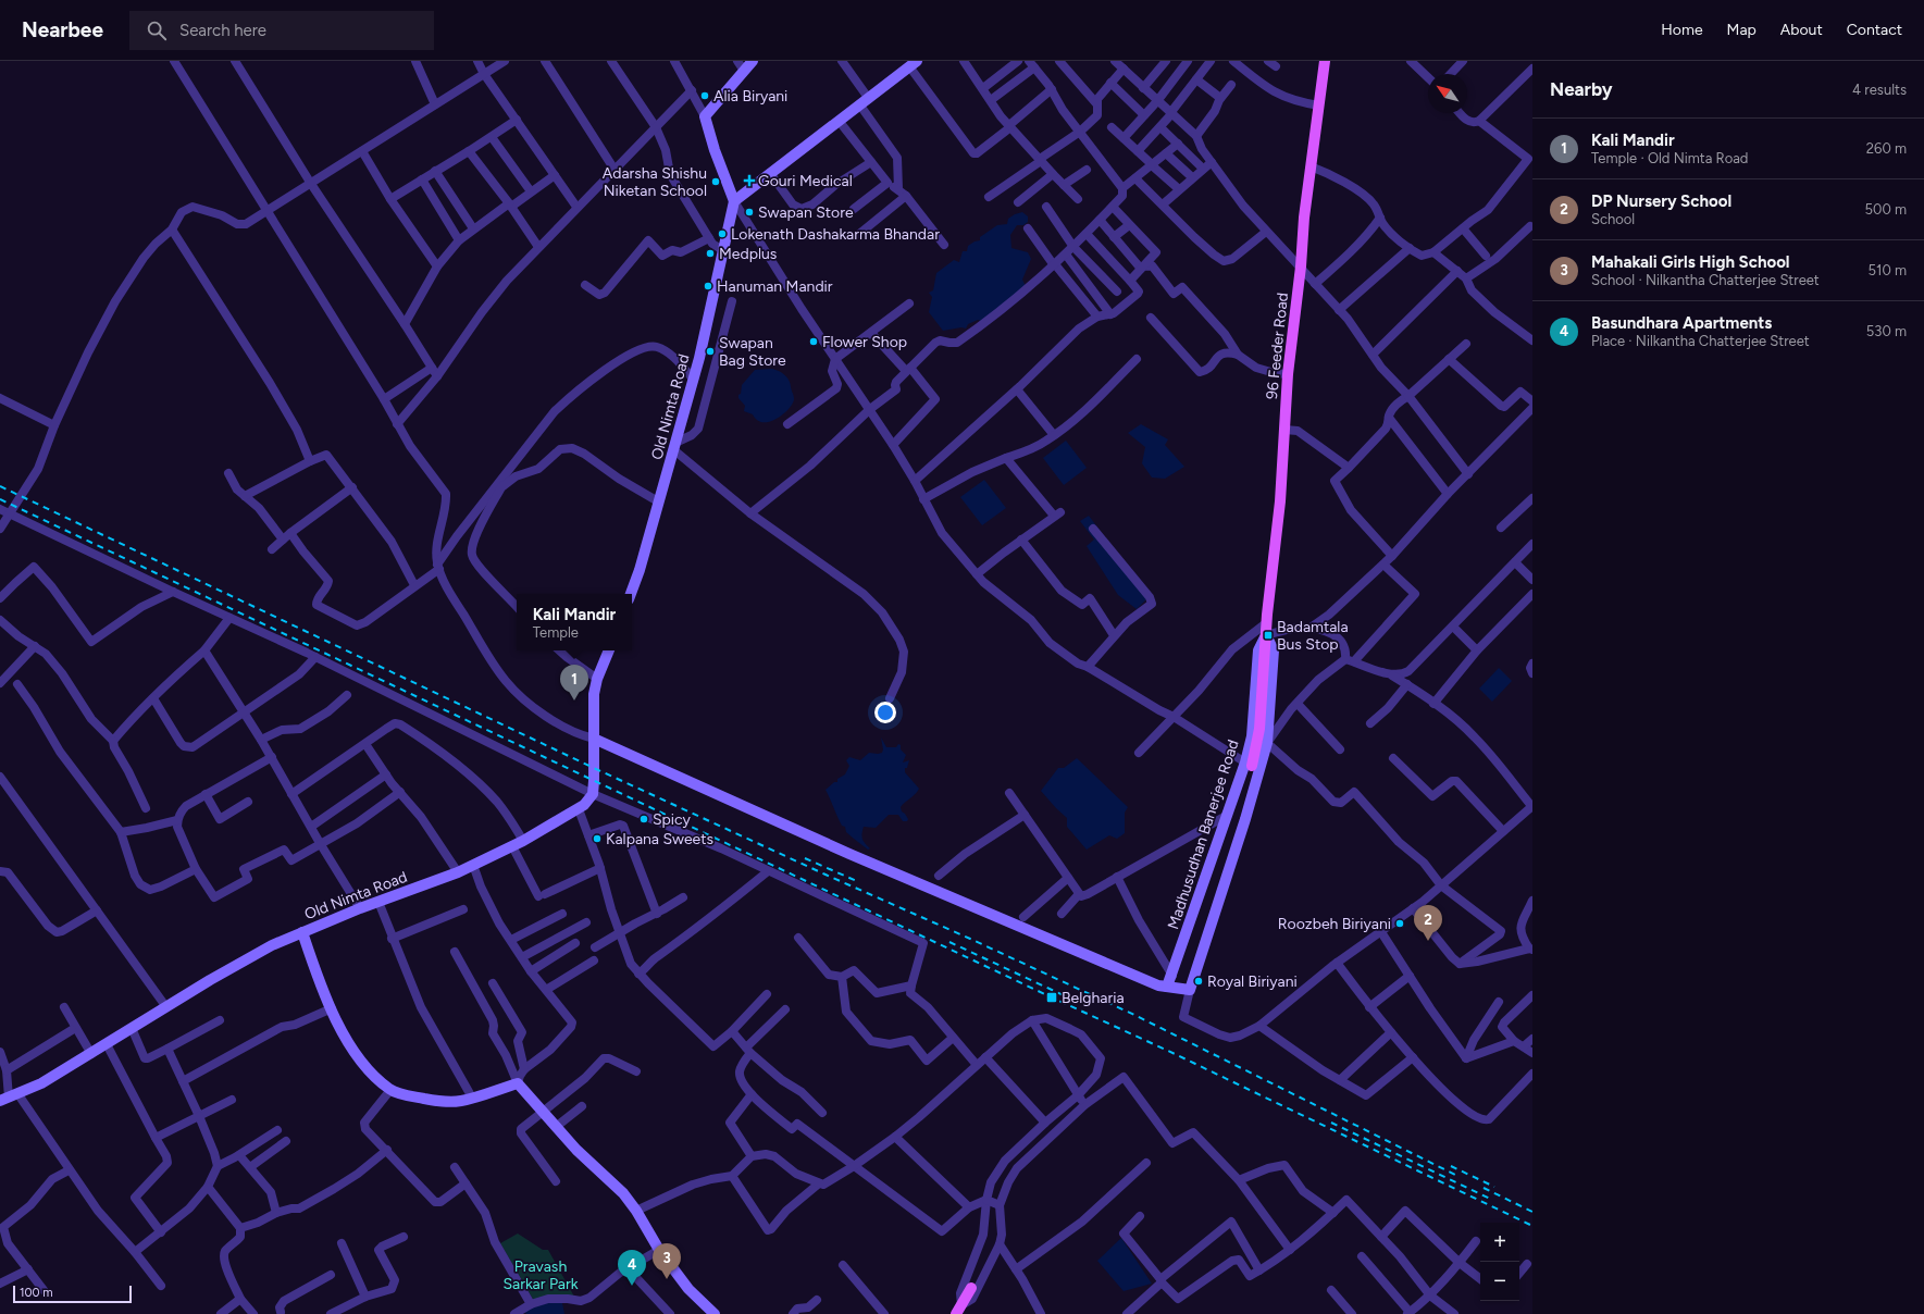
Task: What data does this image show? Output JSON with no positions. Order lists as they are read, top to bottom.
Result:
{
  "streets": {
    "main road": ["96 Feeder Road"],
    "street": ["Old Nimta Road", "Madhusudhan Banerjee Road"]
  },
  "crossings": [
    ["96 Feeder Road", "Madhusudhan Banerjee Road"]
  ],
  "parks": ["Pravash Sarkar Park"],
  "places": {
    "other": [
      "Alia Biryani",
      "Adarsha Shishu Niketan School",
      "Swapan Store",
      "Lokenath Dashakarma Bhandar",
      "Medplus",
      "Hanuman Mandir",
      "Flower Shop",
      "Swapan Bag Store",
      "Spicy",
      "Kalpana Sweets",
      "Roozbeh Biriyani",
      "Royal Biriyani"
    ],
    "health": ["Gouri Medical"],
    "transit": ["Badamtala Bus Stop", "Belgharia"]
  },
  "scale_bar": "100 m",
  "north": "top left",
  "page": {
    "header": "Nearbee",
    "search": "Search here",
    "nav": [
      "Home",
      "Map",
      "About",
      "Contact"
    ],
    "heading": ["Nearby", "4 results"],
    "list": [
      {
        "mark": "1",
        "name": "Kali Mandir",
        "note": "Temple · Old Nimta Road",
        "value": "260 m"
      },
      {
        "mark": "2",
        "name": "DP Nursery School",
        "note": "School",
        "value": "500 m"
      },
      {
        "mark": "3",
        "name": "Mahakali Girls High School",
        "note": "School · Nilkantha Chatterjee Street",
        "value": "510 m"
      },
      {
        "mark": "4",
        "name": "Basundhara Apartments",
        "note": "Place · Nilkantha Chatterjee Street",
        "value": "530 m"
      }
    ],
    "popup": ["Kali Mandir", "Temple"],
    "pins": [
      "1",
      "2",
      "3",
      "4"
    ],
    "map_buttons": ["+", "−"],
    "scale": "100 m"
  }
}
